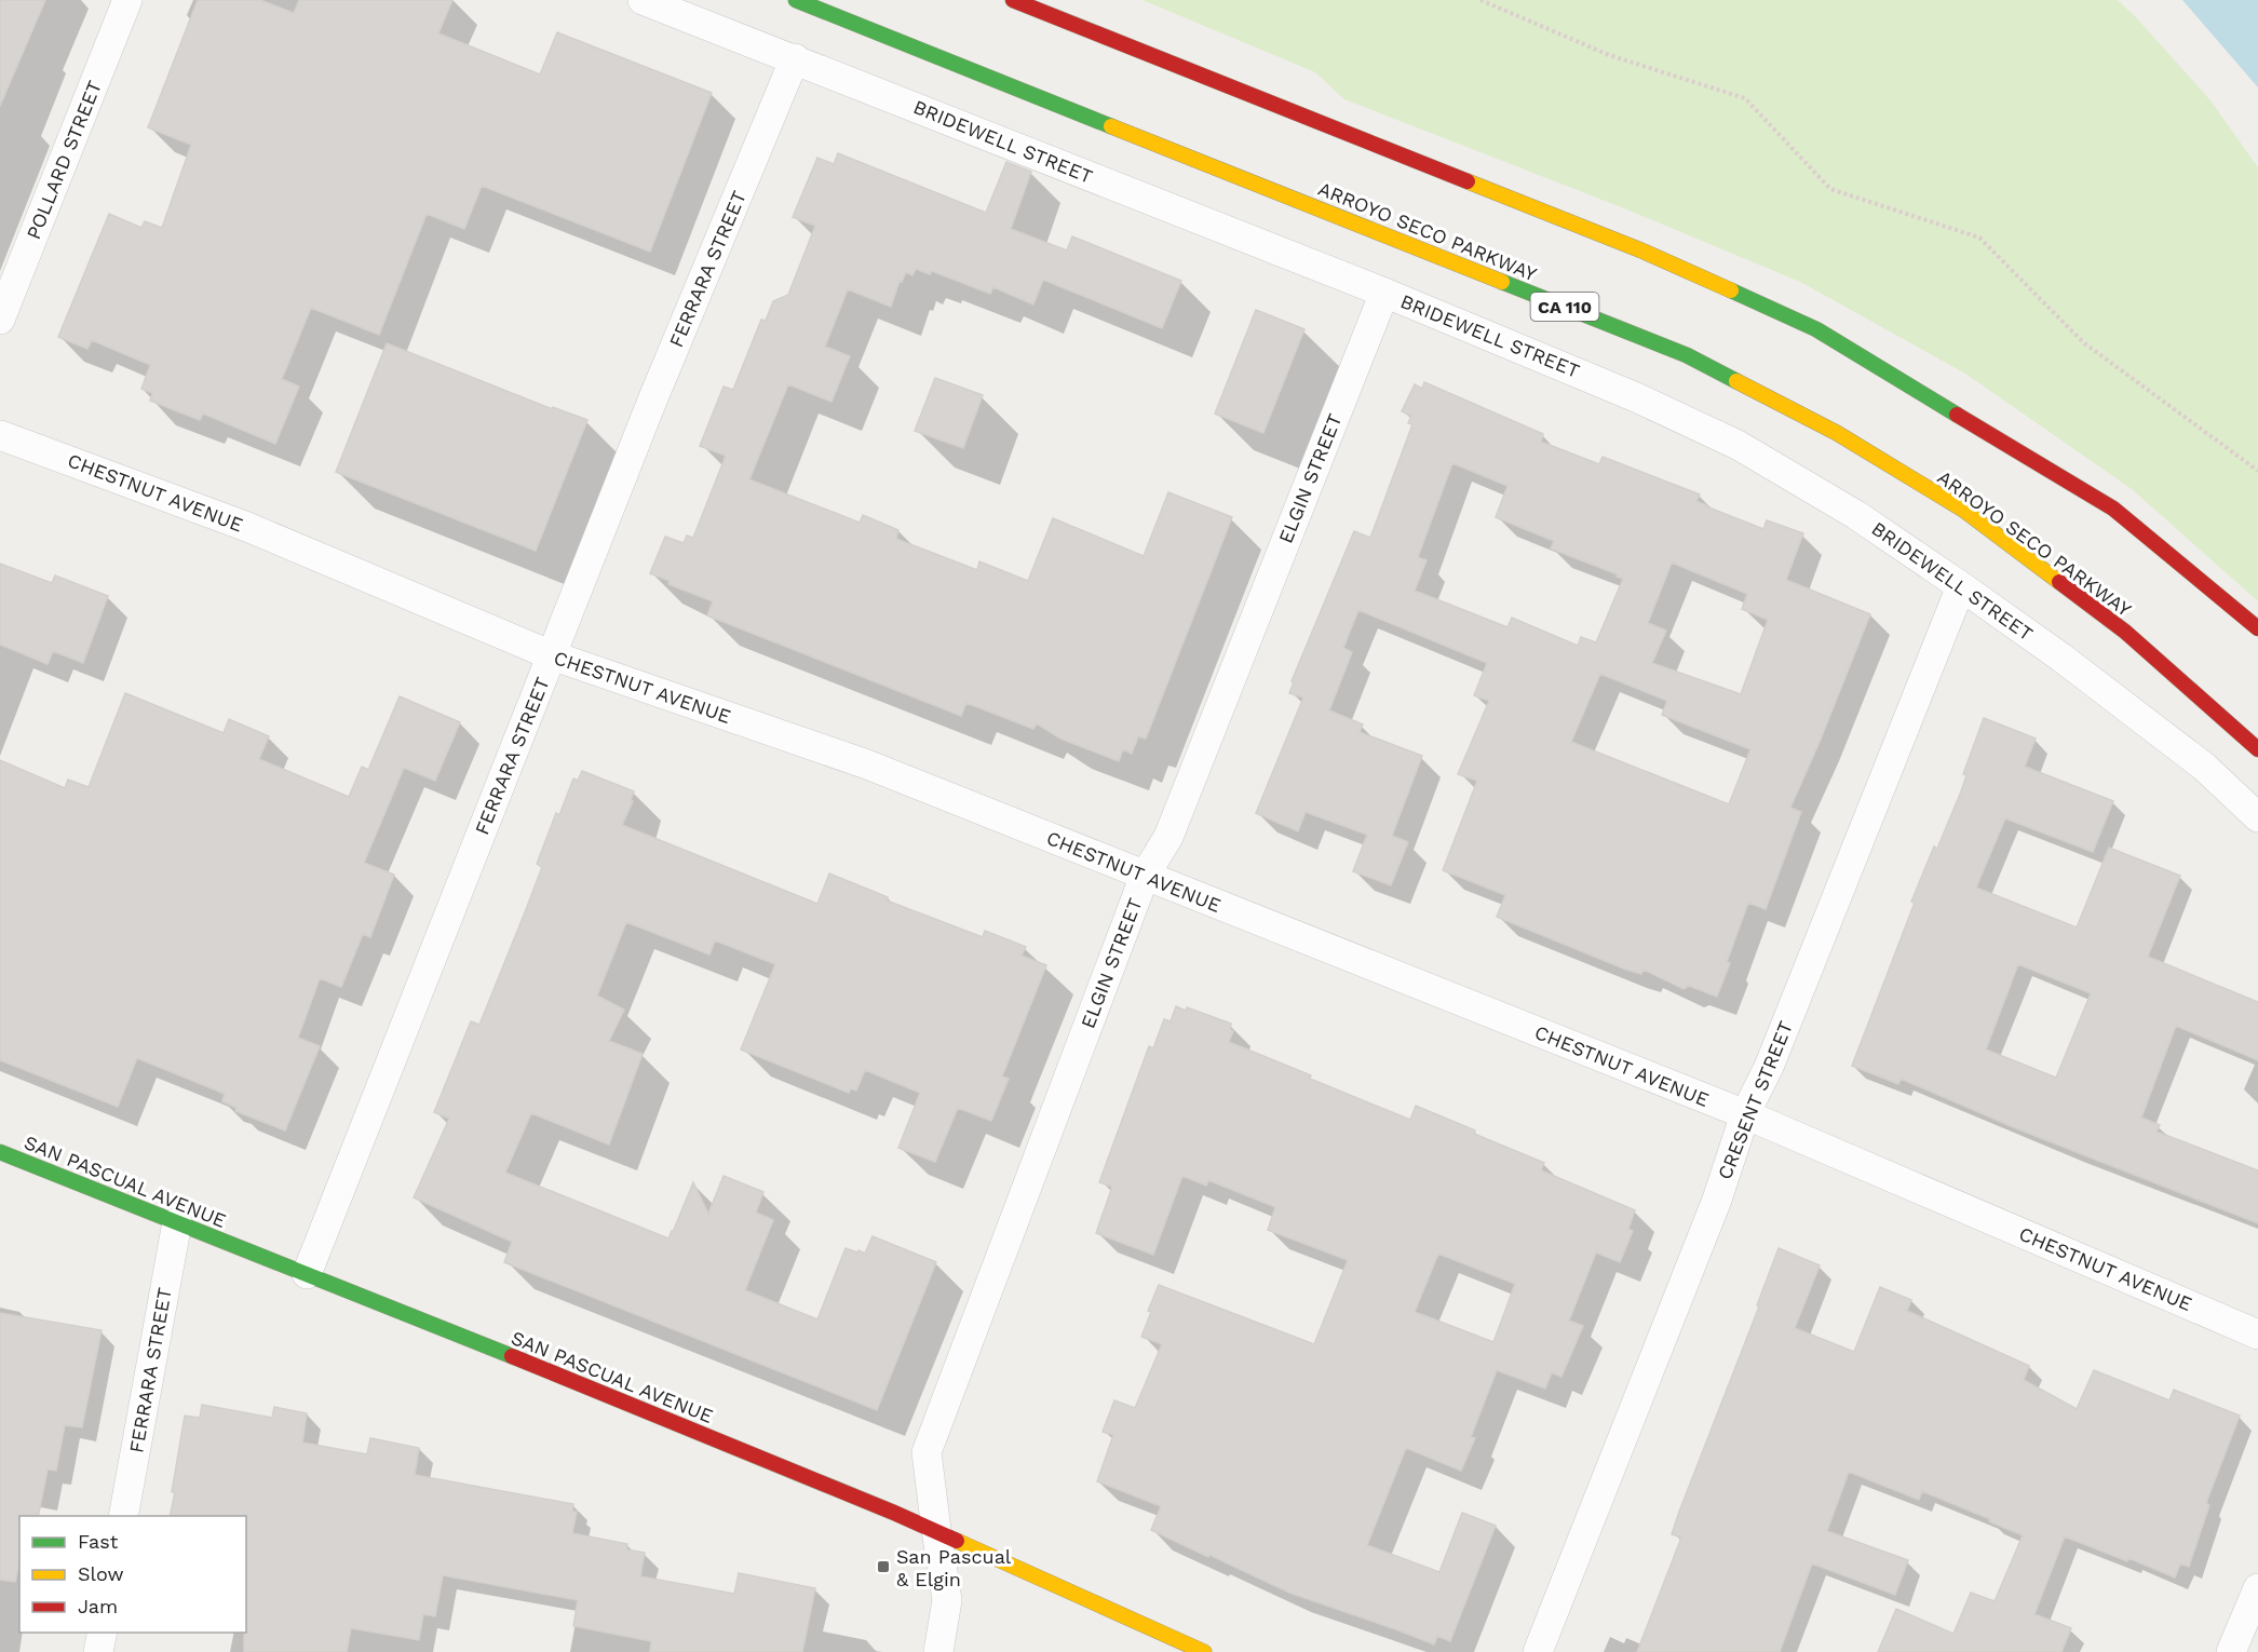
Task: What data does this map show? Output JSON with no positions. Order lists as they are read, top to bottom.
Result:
{
  "streets": {
    "main road": ["ARROYO SECO PARKWAY", "CA 110", "SAN PASCUAL AVENUE"],
    "street": [
      "BRIDEWELL STREET",
      "POLLARD STREET",
      "FERRARA STREET",
      "ELGIN STREET",
      "CHESTNUT AVENUE",
      "CRESENT STREET"
    ]
  },
  "crossings": [
    ["BRIDEWELL STREET", "FERRARA STREET"],
    ["BRIDEWELL STREET", "ELGIN STREET"],
    ["BRIDEWELL STREET", "CRESENT STREET"],
    ["FERRARA STREET", "CHESTNUT AVENUE"],
    ["FERRARA STREET", "SAN PASCUAL AVENUE"],
    ["ELGIN STREET", "CHESTNUT AVENUE"],
    ["ELGIN STREET", "SAN PASCUAL AVENUE"],
    ["CHESTNUT AVENUE", "CRESENT STREET"]
  ],
  "places": {
    "transit": ["San Pascual & Elgin"]
  },
  "legend": ["Fast", "Slow", "Jam"]
}
